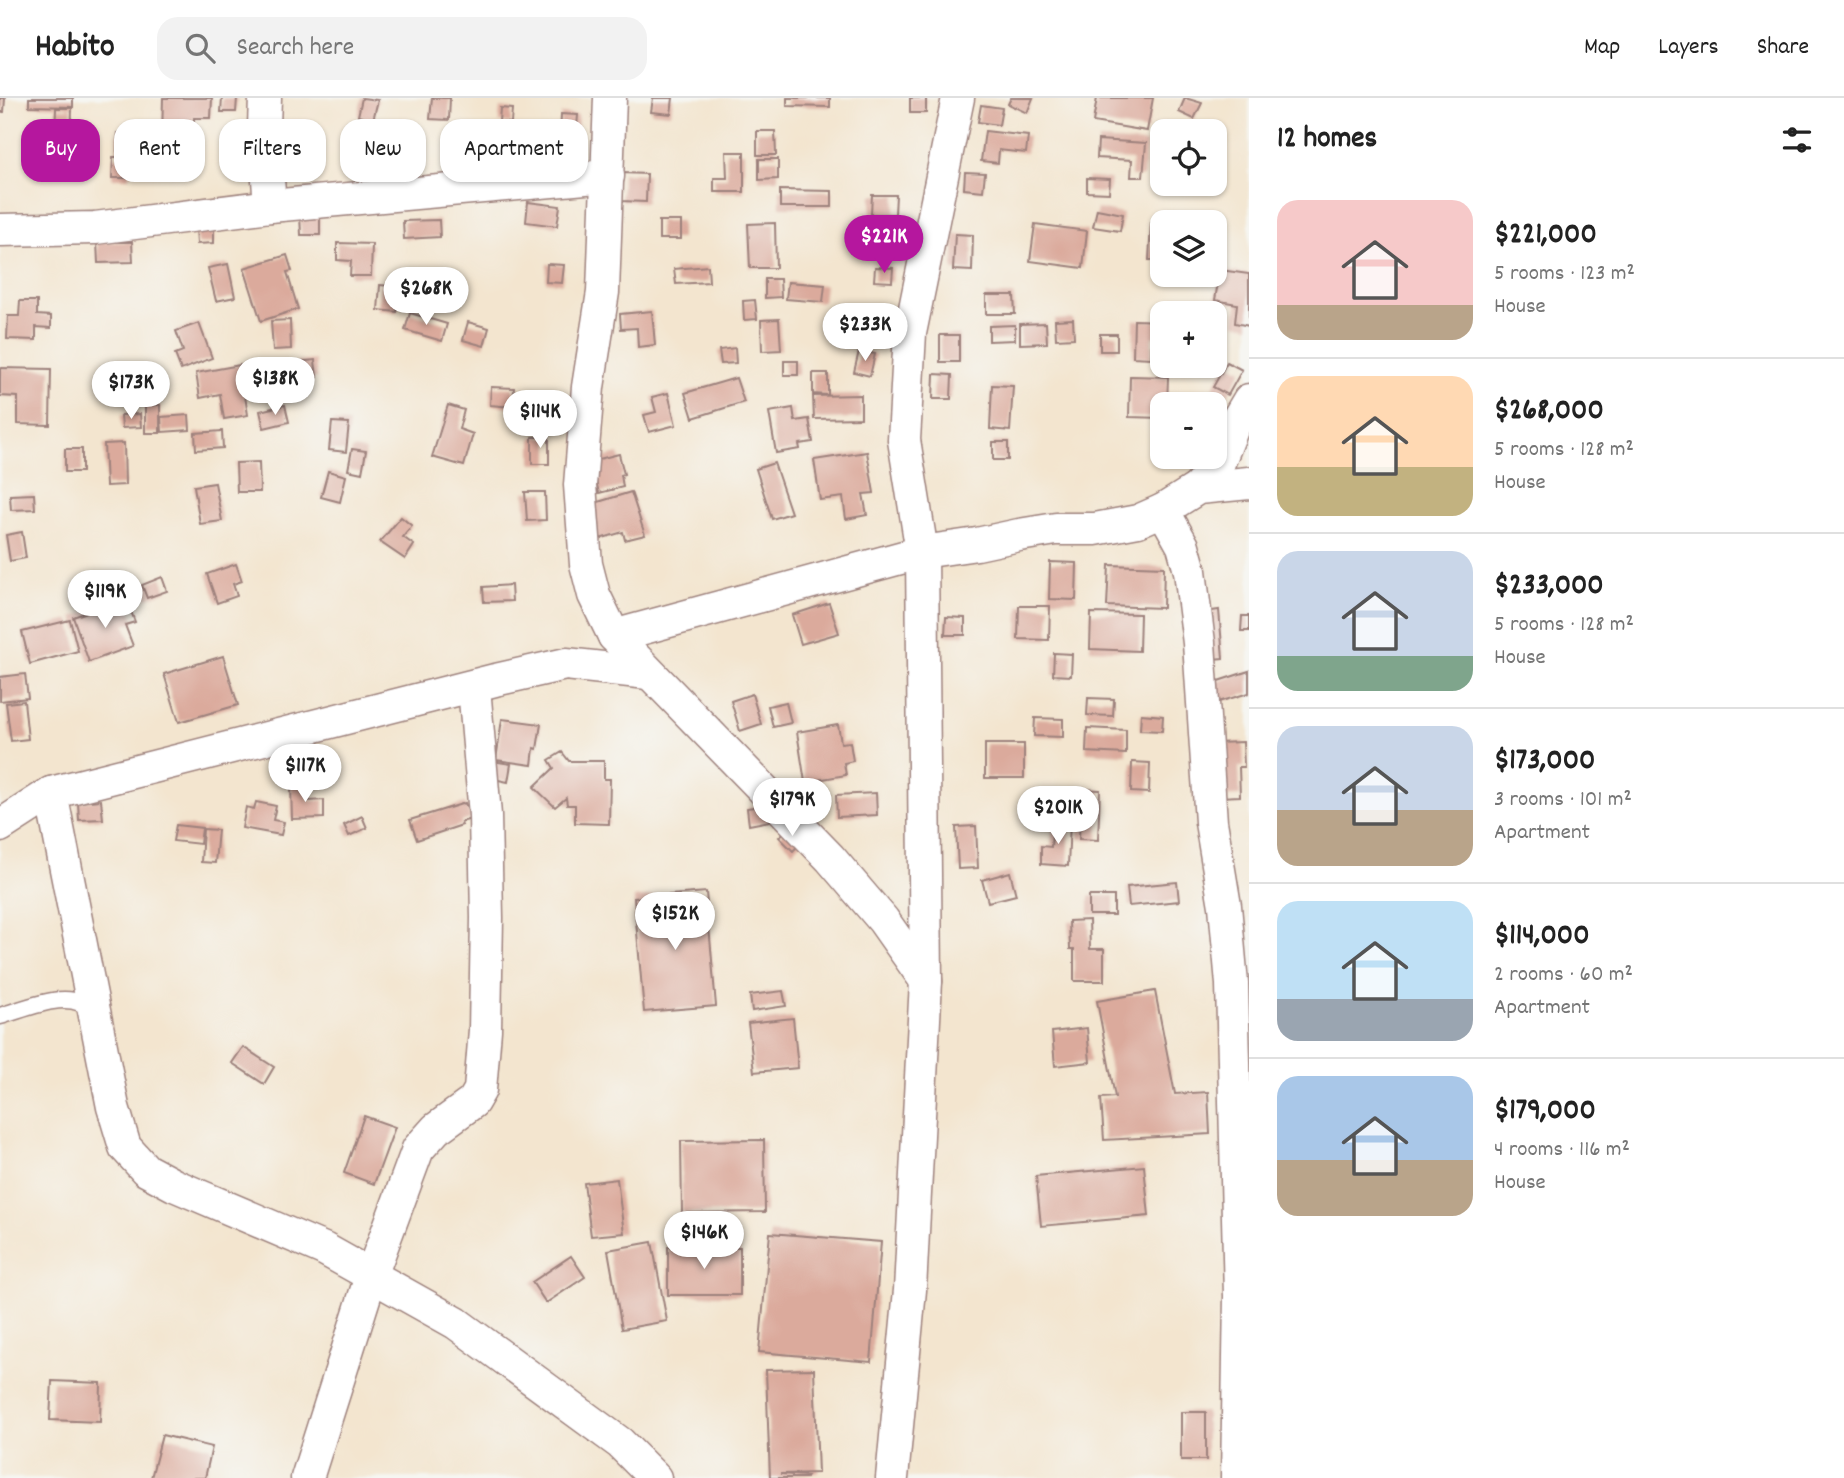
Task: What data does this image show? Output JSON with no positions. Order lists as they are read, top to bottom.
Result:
{
  "page": {
    "header": "Habito",
    "search": "Search here",
    "nav": ["Map", "Layers", "Share"],
    "heading": "12 homes",
    "map_buttons": ["+", "−"],
    "chip": [
      "Buy",
      "Rent",
      "Filters",
      "New",
      "Apartment"
    ],
    "list": [
      {
        "name": "$221,000",
        "note": "5 rooms · 123 m² · House"
      },
      {
        "name": "$268,000",
        "note": "5 rooms · 128 m² · House"
      },
      {
        "name": "$233,000",
        "note": "5 rooms · 128 m² · House"
      },
      {
        "name": "$173,000",
        "note": "3 rooms · 101 m² · Apartment"
      },
      {
        "name": "$114,000",
        "note": "2 rooms · 60 m² · Apartment"
      },
      {
        "name": "$179,000",
        "note": "4 rooms · 116 m² · House"
      }
    ],
    "price": [
      "$221K",
      "$268K",
      "$233K",
      "$138K",
      "$173K",
      "$114K",
      "$119K",
      "$117K",
      "$179K",
      "$201K",
      "$152K",
      "$146K"
    ]
  }
}
